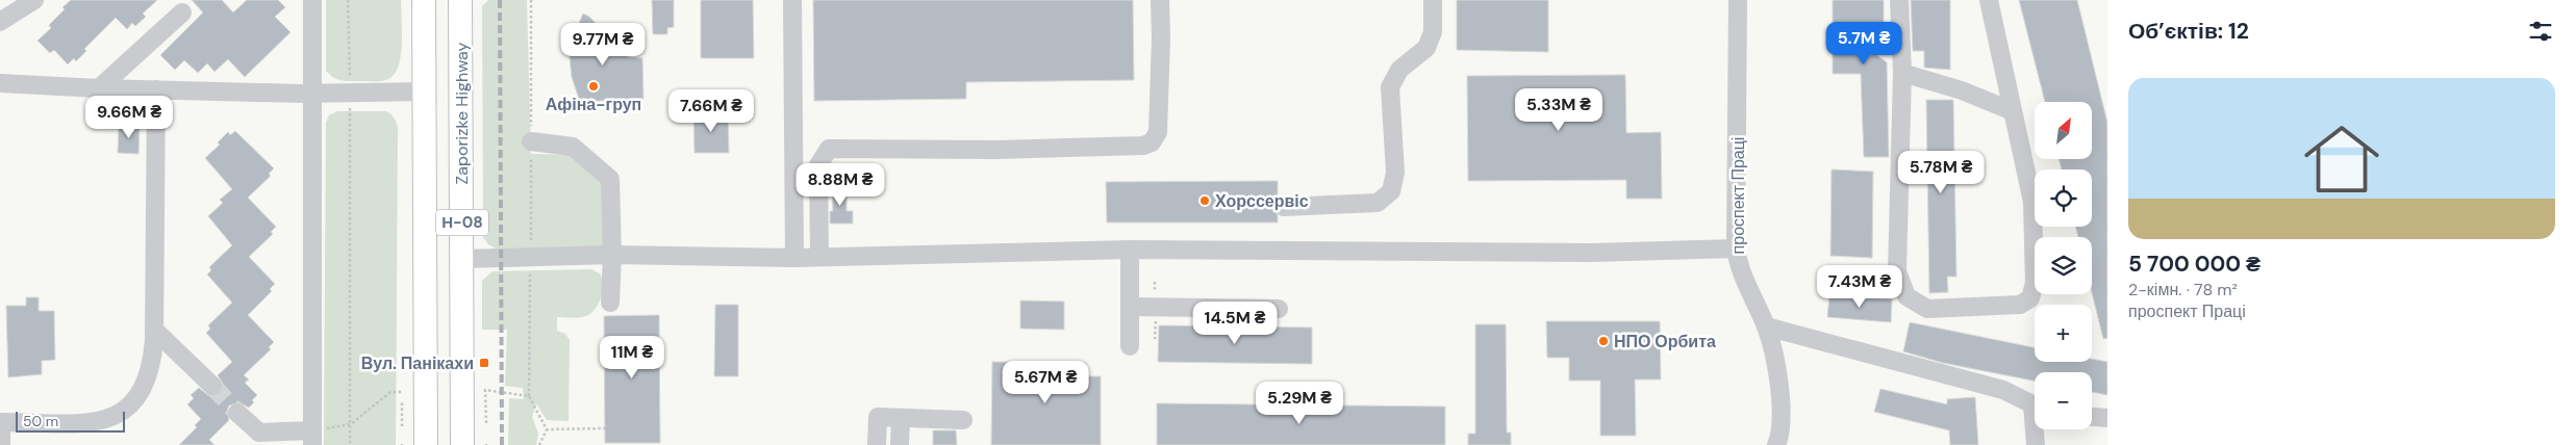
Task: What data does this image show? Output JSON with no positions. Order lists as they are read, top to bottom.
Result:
{
  "streets": {
    "main road": ["Zaporizke Highway", "Н-08"],
    "street": ["проспект Праці"]
  },
  "places": {
    "other": ["Афіна-груп", "Хорссервіс", "НПО Орбита"],
    "transit": ["Вул. Панікахи"]
  },
  "scale_bar": "50 m",
  "north": "top right",
  "page": {
    "heading": "Об’єктів: 12",
    "price": [
      "5.7M ₴",
      "9.77M ₴",
      "5.33M ₴",
      "7.66M ₴",
      "9.66M ₴",
      "5.78M ₴",
      "8.88M ₴",
      "7.43M ₴",
      "14.5M ₴",
      "11M ₴",
      "5.67M ₴",
      "5.29M ₴"
    ],
    "list": [
      {
        "name": "5 700 000 ₴",
        "note": "2-кімн. · 78 m² · проспект Праці"
      }
    ],
    "map_buttons": ["+", "−"],
    "scale": "50 m"
  }
}
